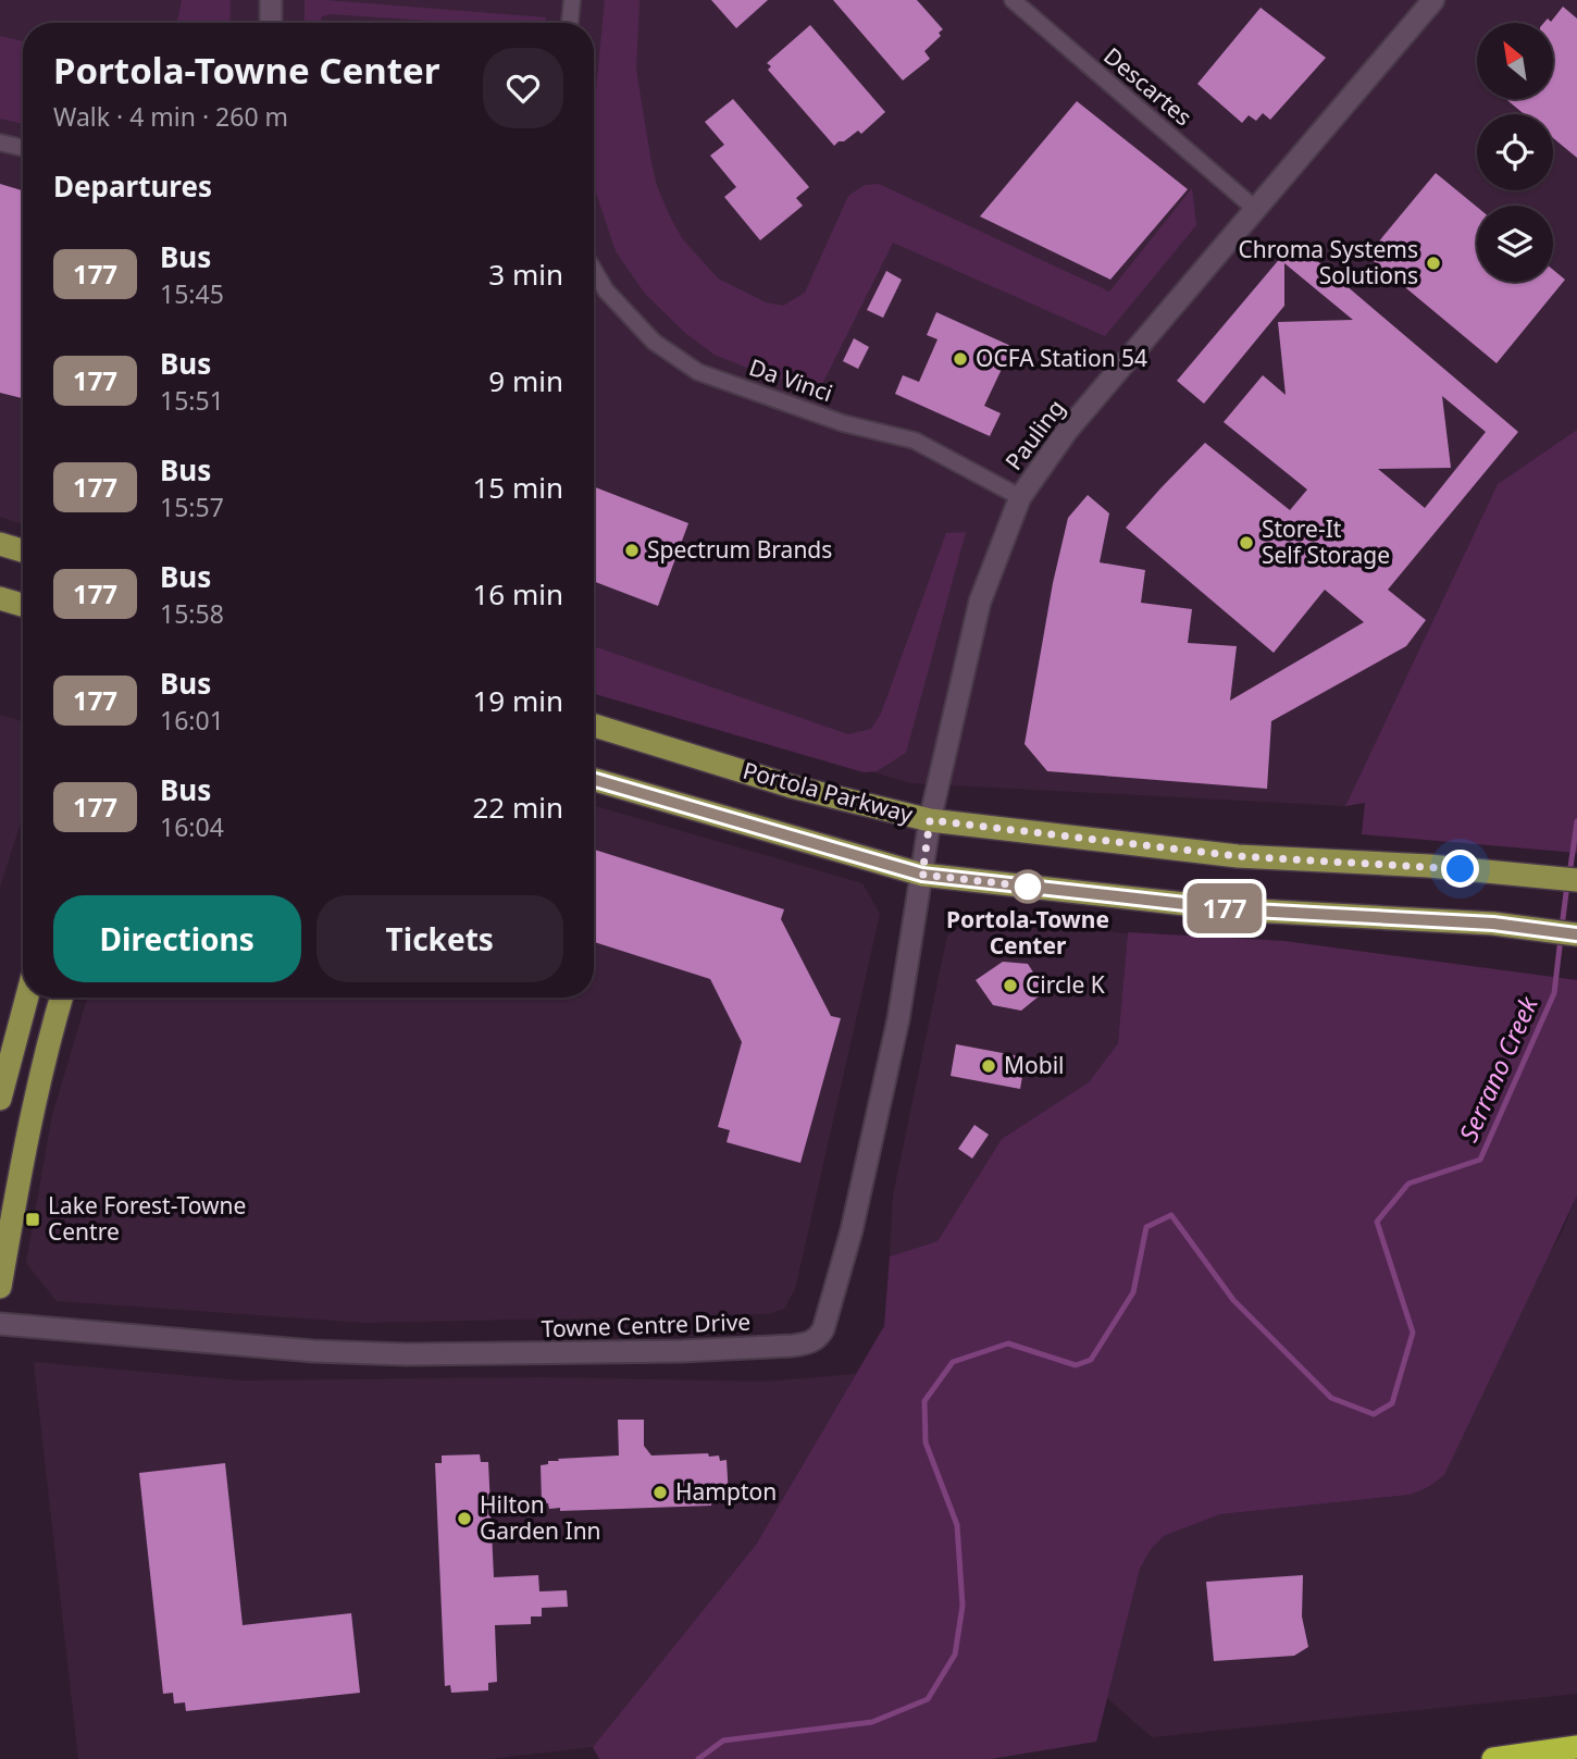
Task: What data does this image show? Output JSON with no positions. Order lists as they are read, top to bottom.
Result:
{
  "streets": {
    "main road": ["Pauling", "Portola Parkway", "Towne Centre Drive"],
    "street": ["Descartes", "Da Vinci"]
  },
  "crossings": [
    ["Descartes", "Pauling"],
    ["Da Vinci", "Pauling"],
    ["Pauling", "Portola Parkway"],
    ["Pauling", "Towne Centre Drive"]
  ],
  "water": ["Serrano Creek"],
  "places": {
    "other": [
      "Chroma Systems Solutions",
      "OCFA Station 54",
      "Store-It Self Storage",
      "Spectrum Brands",
      "Portola-Towne Center",
      "Circle K",
      "Mobil",
      "Hampton",
      "Hilton Garden Inn"
    ],
    "transit": ["Lake Forest-Towne Centre"]
  },
  "lines": ["bus line 177"],
  "north": "top left",
  "page": {
    "on_map": "177",
    "heading": [
      ["Portola-Towne Center", "Walk · 4 min · 260 m"],
      "Departures"
    ],
    "list": [
      {
        "mark": "177",
        "name": "Bus",
        "note": "15:45",
        "value": "3 min"
      },
      {
        "mark": "177",
        "name": "Bus",
        "note": "15:51",
        "value": "9 min"
      },
      {
        "mark": "177",
        "name": "Bus",
        "note": "15:57",
        "value": "15 min"
      },
      {
        "mark": "177",
        "name": "Bus",
        "note": "15:58",
        "value": "16 min"
      },
      {
        "mark": "177",
        "name": "Bus",
        "note": "16:01",
        "value": "19 min"
      },
      {
        "mark": "177",
        "name": "Bus",
        "note": "16:04",
        "value": "22 min"
      }
    ],
    "buttons": ["Directions", "Tickets"]
  }
}
